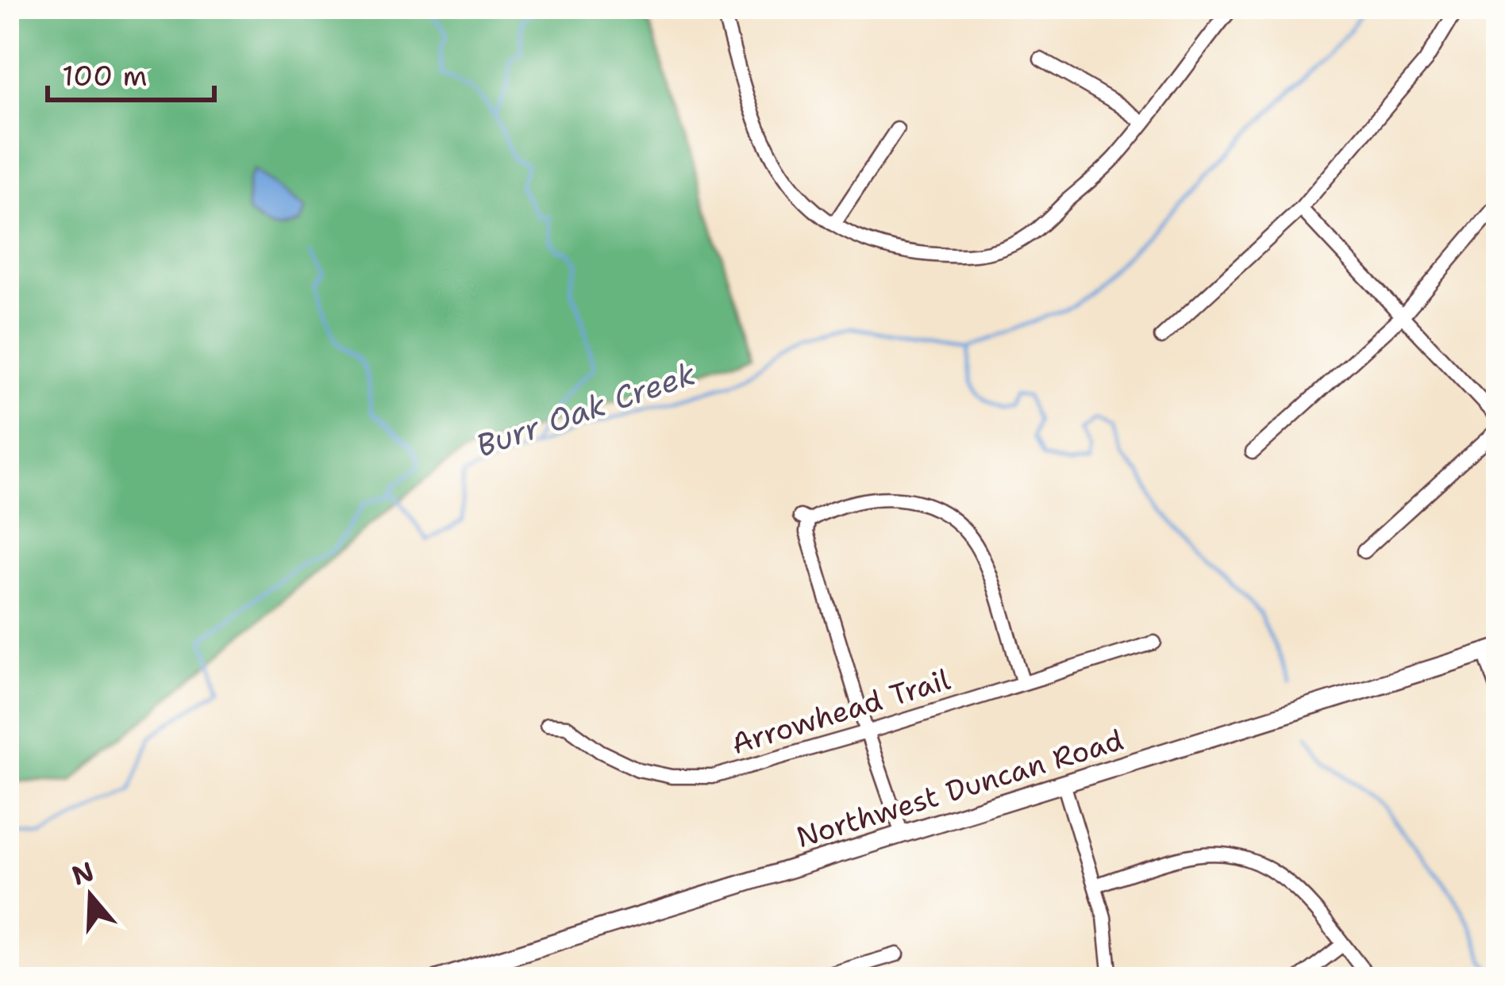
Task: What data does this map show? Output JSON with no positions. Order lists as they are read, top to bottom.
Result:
{
  "streets": {
    "street": ["Arrowhead Trail", "Northwest Duncan Road"]
  },
  "water": ["Burr Oak Creek"],
  "scale_bar": "100 m",
  "north": "top"
}
